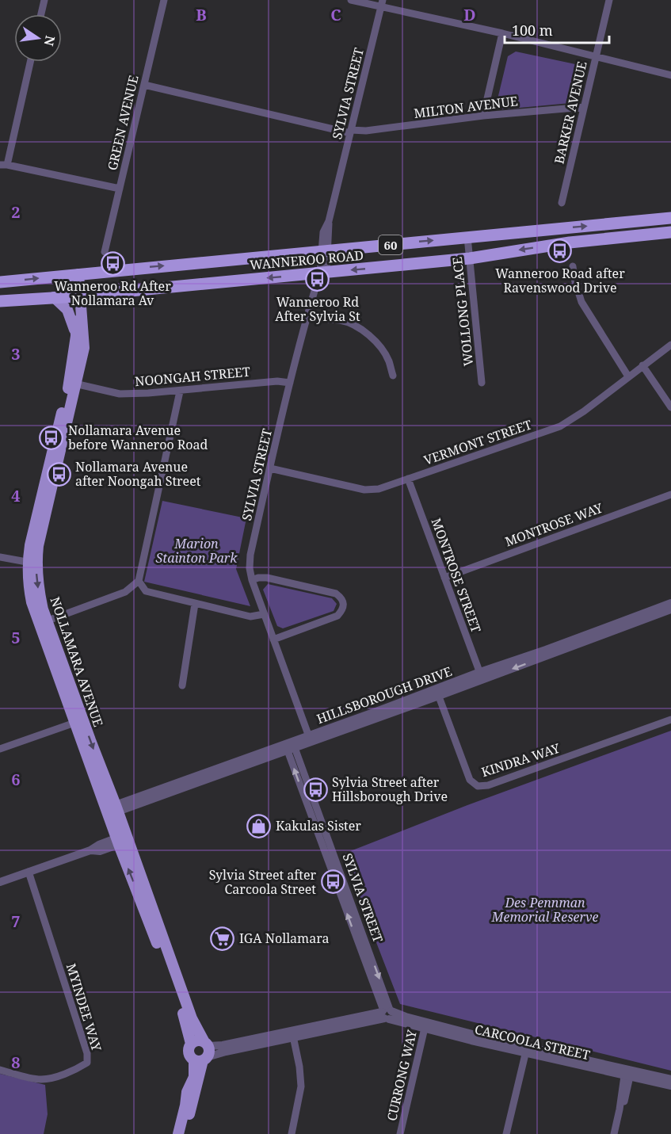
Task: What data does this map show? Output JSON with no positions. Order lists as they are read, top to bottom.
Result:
{
  "streets": {
    "highway": ["60", "WANNEROO ROAD"],
    "main road": ["NOLLAMARA AVENUE"],
    "street": [
      "SYLVIA STREET",
      "MILTON AVENUE",
      "BARKER AVENUE",
      "GREEN AVENUE",
      "WOLLONG PLACE",
      "NOONGAH STREET",
      "VERMONT STREET",
      "MONTROSE WAY",
      "MONTROSE STREET",
      "HILLSBOROUGH DRIVE",
      "KINDRA WAY",
      "MYINDEE WAY",
      "CARCOOLA STREET",
      "CURRONG WAY"
    ]
  },
  "crossings": [
    ["SYLVIA STREET", "MILTON AVENUE"],
    ["SYLVIA STREET", "WANNEROO ROAD"],
    ["SYLVIA STREET", "NOONGAH STREET"],
    ["SYLVIA STREET", "VERMONT STREET"],
    ["SYLVIA STREET", "HILLSBOROUGH DRIVE"],
    ["SYLVIA STREET", "CARCOOLA STREET"],
    ["MILTON AVENUE", "BARKER AVENUE"],
    ["MILTON AVENUE", "GREEN AVENUE"],
    ["WANNEROO ROAD", "WOLLONG PLACE"],
    ["WANNEROO ROAD", "NOLLAMARA AVENUE"],
    ["NOONGAH STREET", "NOLLAMARA AVENUE"],
    ["VERMONT STREET", "MONTROSE STREET"],
    ["MONTROSE WAY", "MONTROSE STREET"],
    ["MONTROSE STREET", "HILLSBOROUGH DRIVE"],
    ["NOLLAMARA AVENUE", "HILLSBOROUGH DRIVE"],
    ["NOLLAMARA AVENUE", "CARCOOLA STREET"],
    ["HILLSBOROUGH DRIVE", "KINDRA WAY"],
    ["CARCOOLA STREET", "CURRONG WAY"]
  ],
  "parks": ["Marion Stainton Park", "Des Pennman Memorial Reserve"],
  "places": {
    "bus stop": [
      "Wanneroo Road after Ravenswood Drive",
      "Wanneroo Rd After Nollamara Av",
      "Wanneroo Rd After Sylvia St",
      "Nollamara Avenue before Wanneroo Road",
      "Nollamara Avenue after Noongah Street",
      "Sylvia Street after Hillsborough Drive",
      "Sylvia Street after Carcoola Street"
    ],
    "shop": ["Kakulas Sister"],
    "supermarket": ["IGA Nollamara"]
  },
  "scale_bar": "100 m",
  "north": "right",
  "grid": {
    "columns": ["B", "C", "D"],
    "rows": [
      "2",
      "3",
      "4",
      "5",
      "6",
      "7",
      "8"
    ]
  }
}
